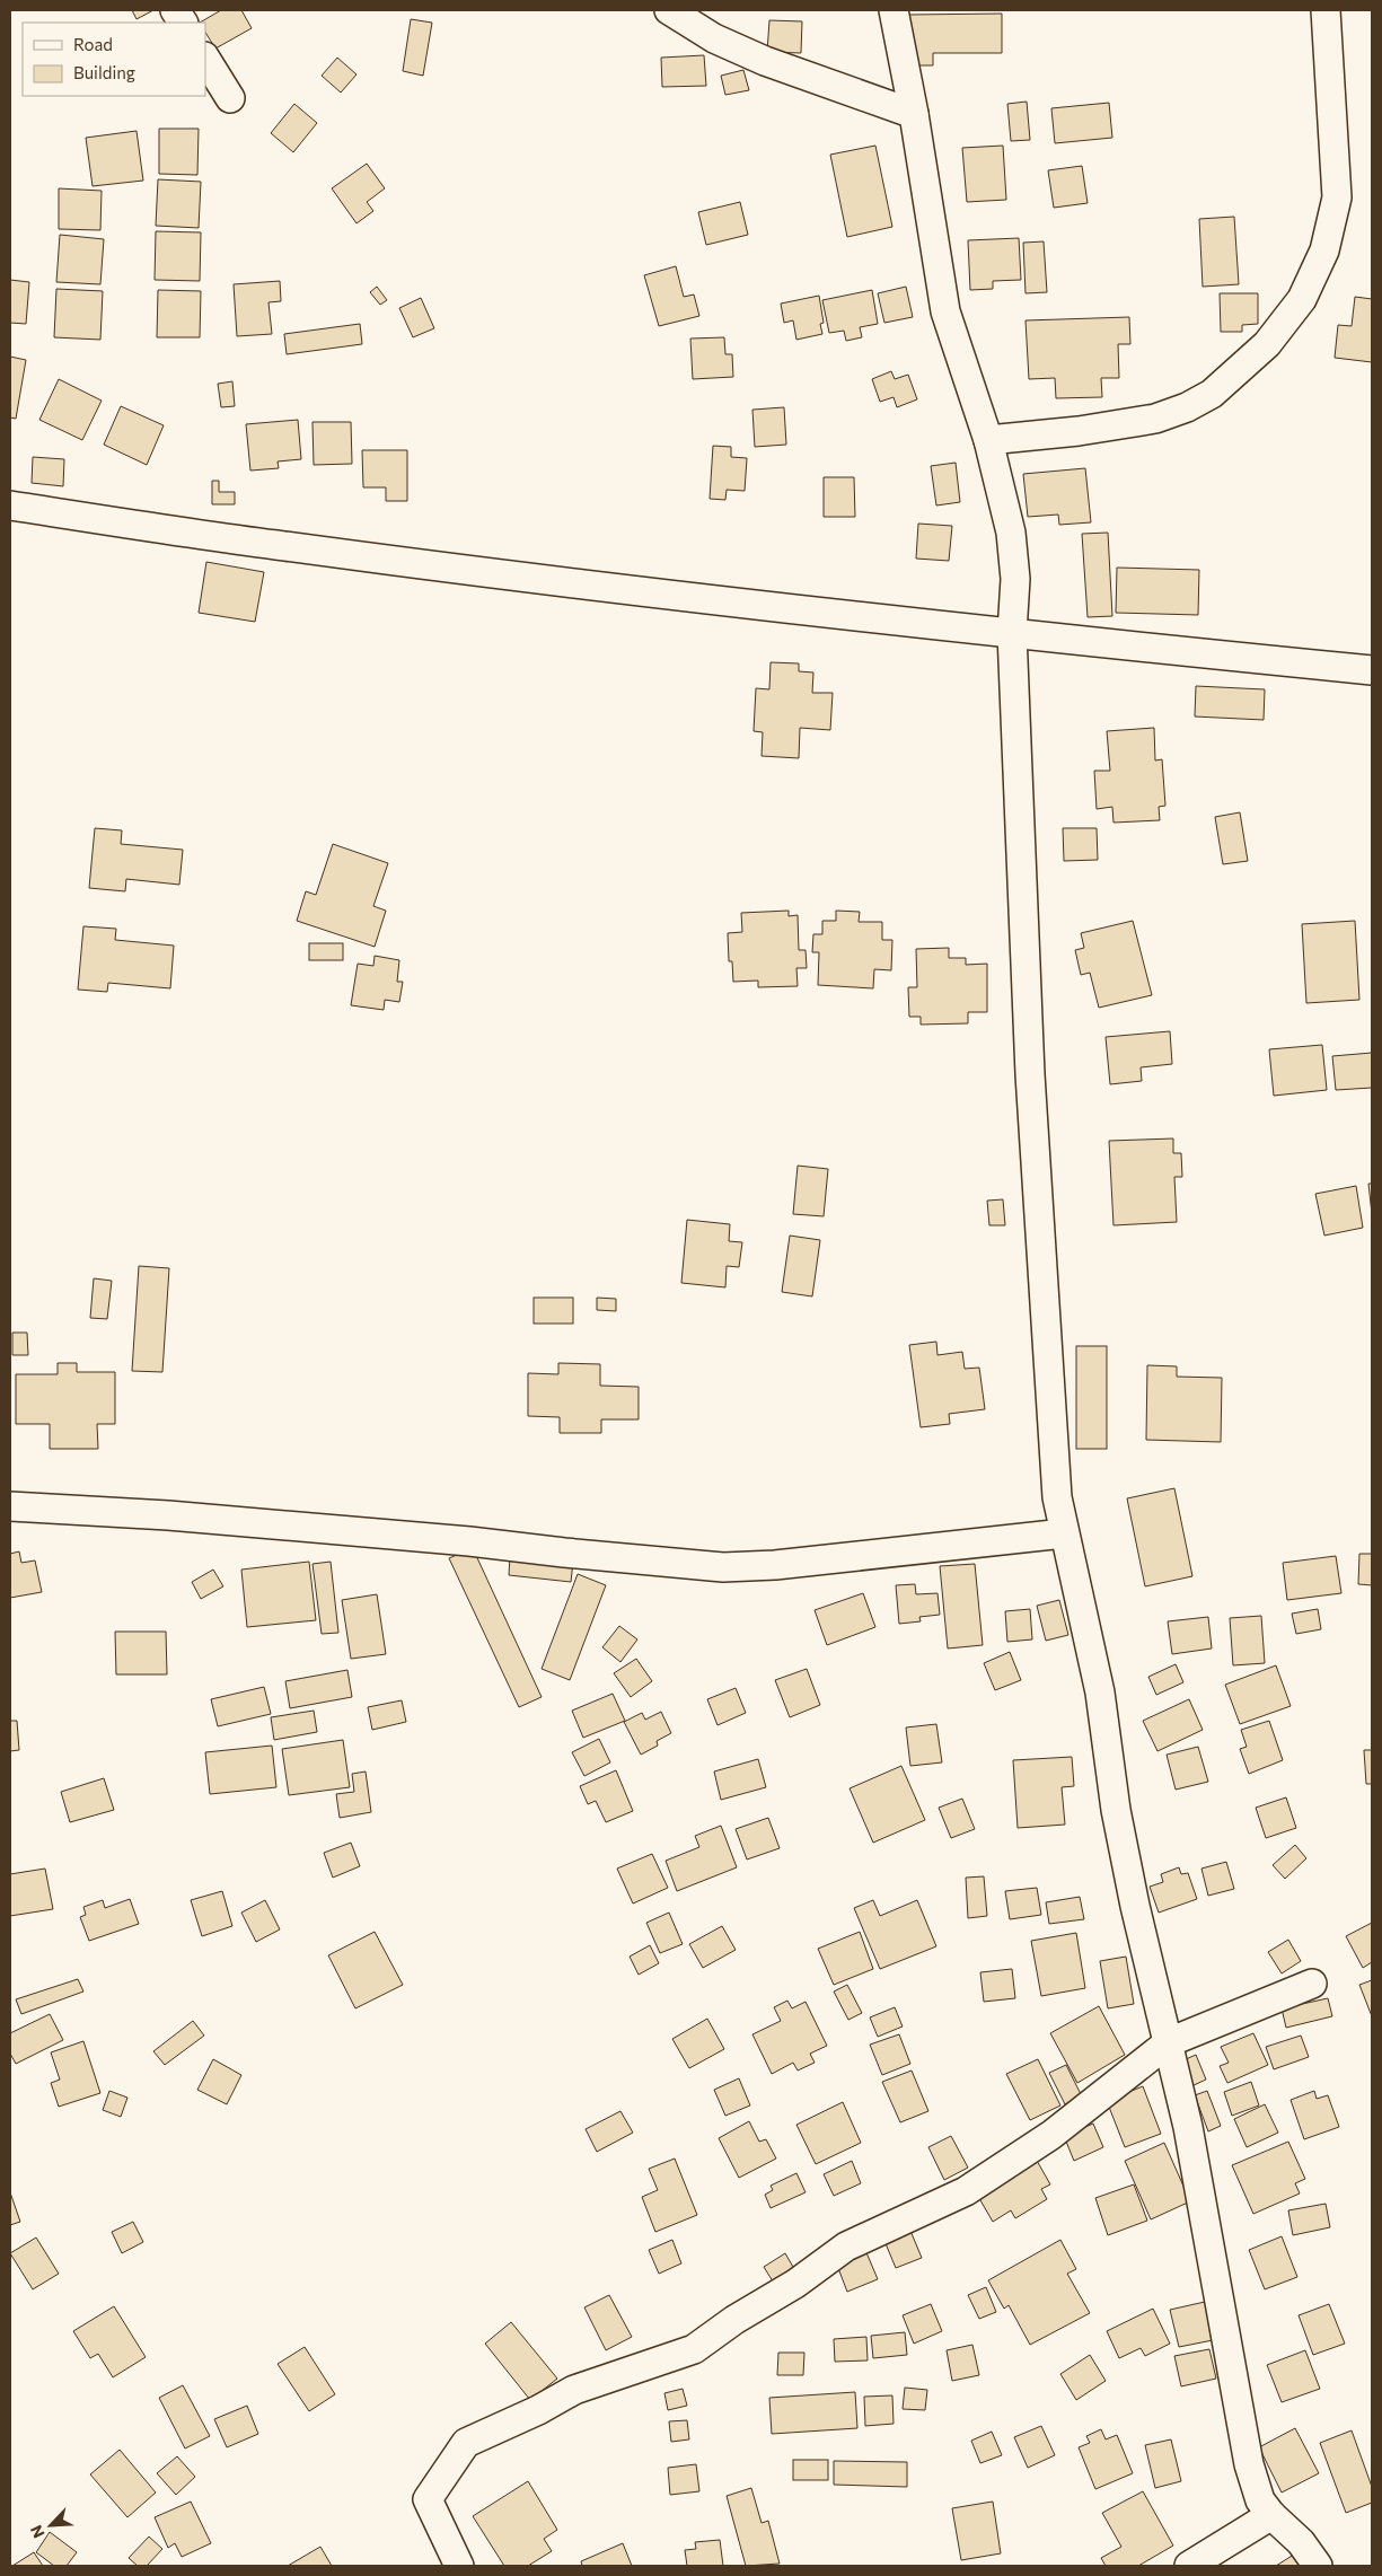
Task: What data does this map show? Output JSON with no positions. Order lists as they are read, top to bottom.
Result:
{
  "legend": ["Road", "Building"],
  "north": "bottom left"
}
